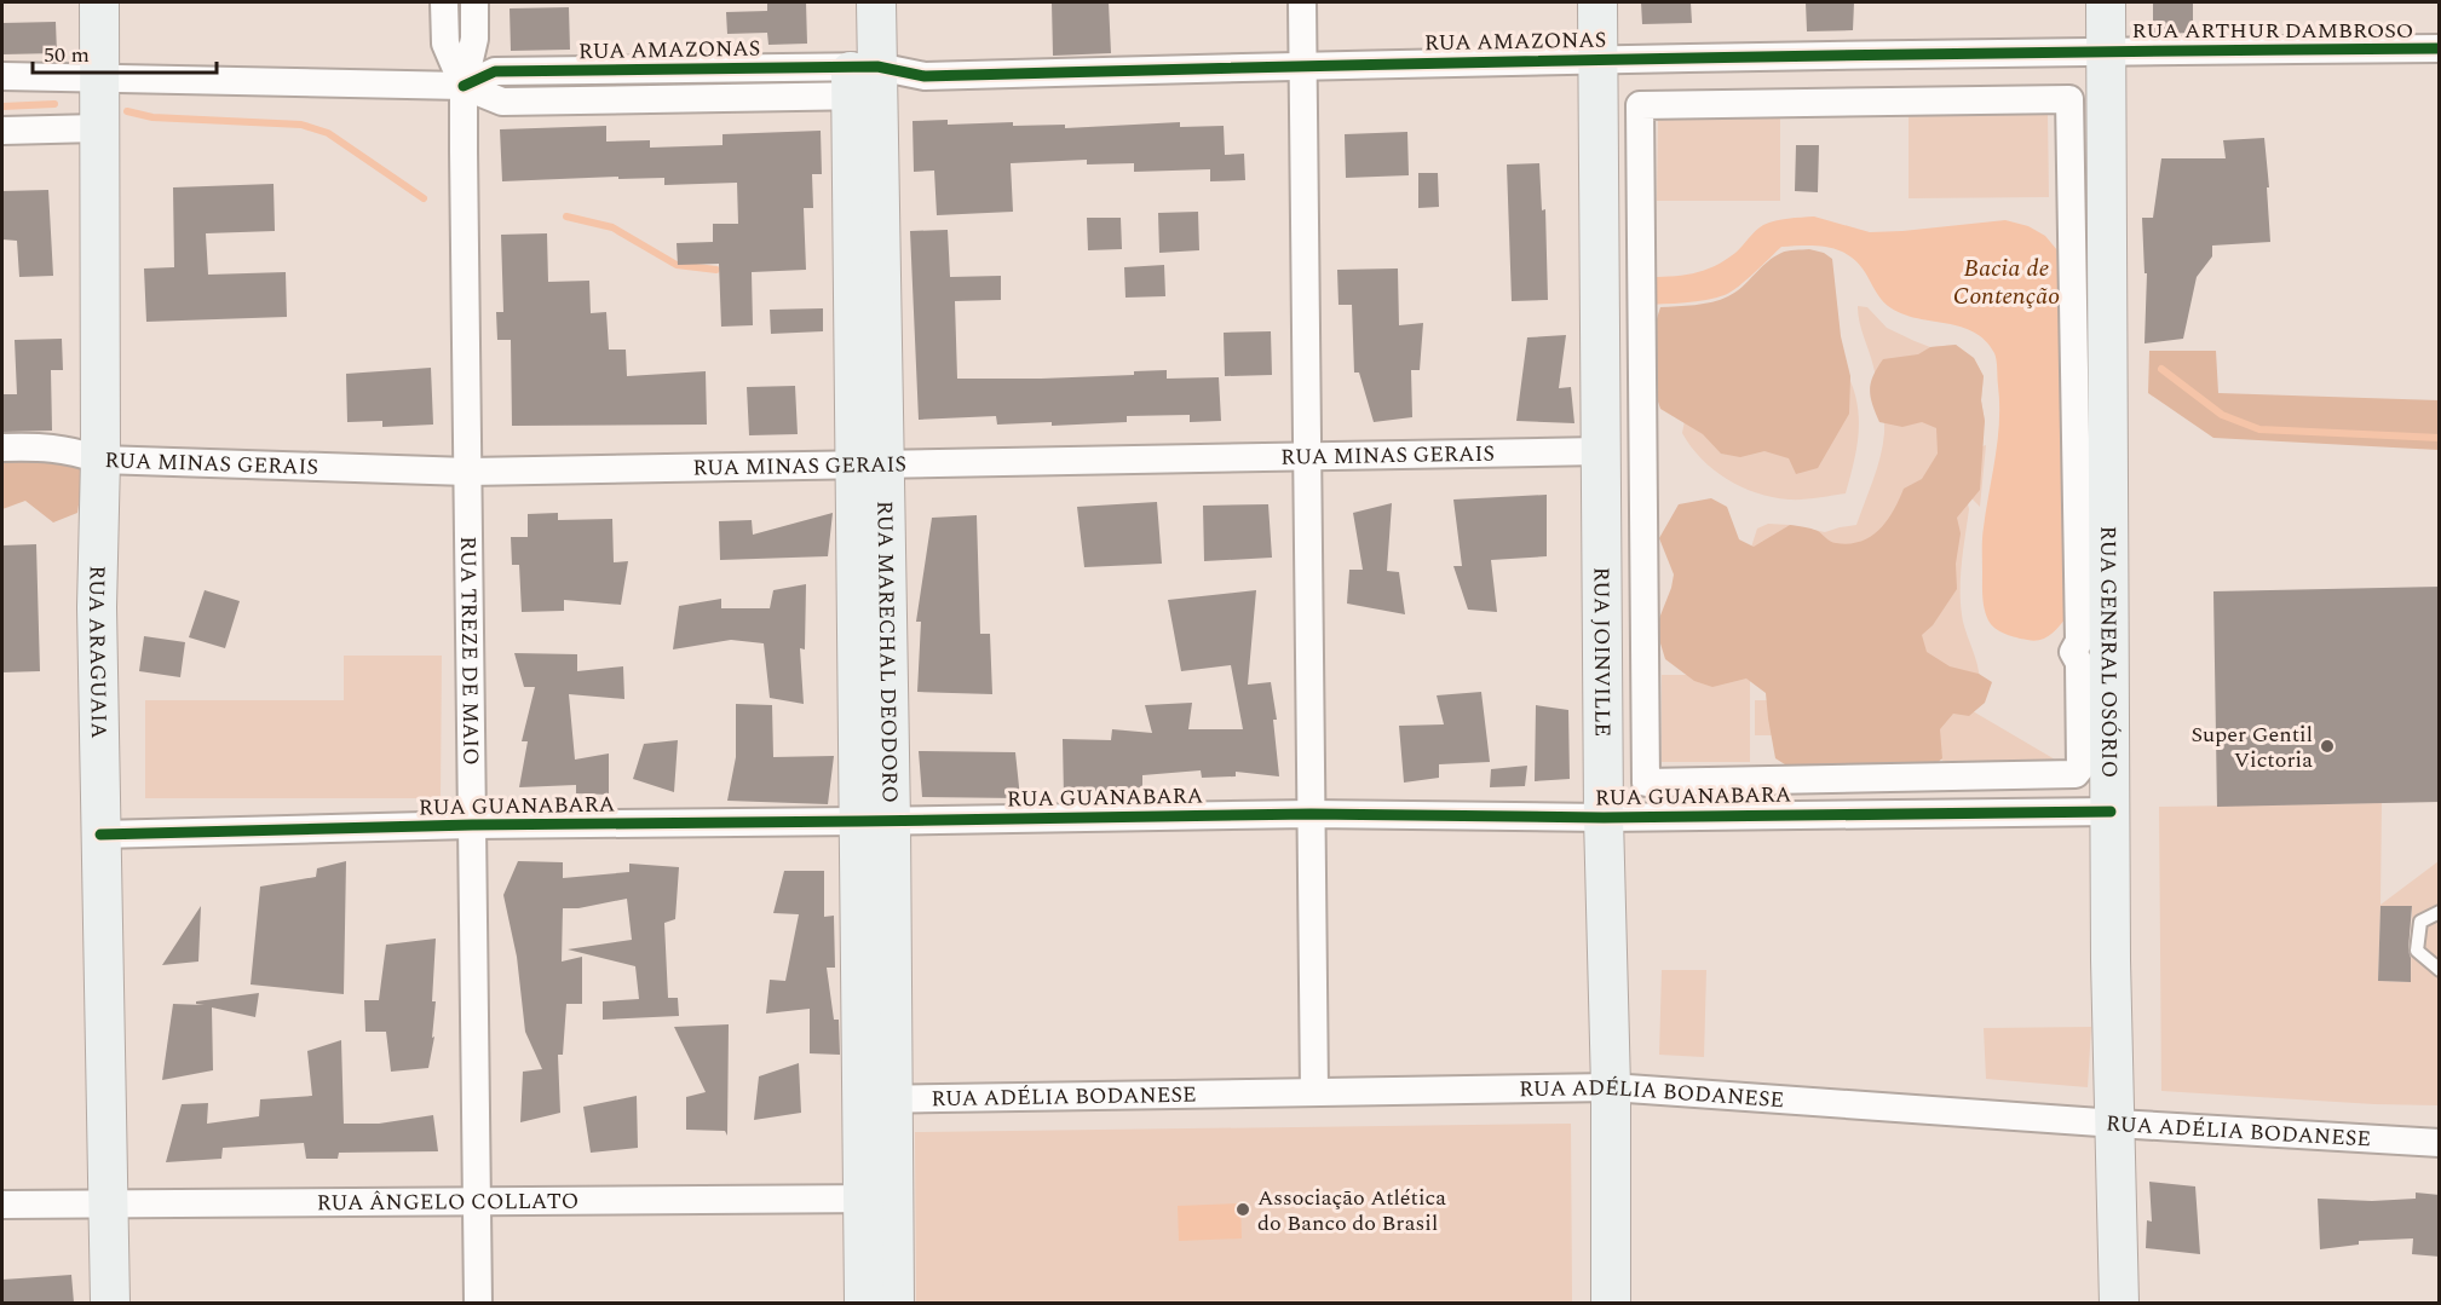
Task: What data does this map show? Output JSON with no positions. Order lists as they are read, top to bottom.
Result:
{
  "streets": {
    "street": [
      "RUA ARTHUR DAMBROSO",
      "RUA AMAZONAS",
      "RUA MINAS GERAIS",
      "RUA TREZE DE MAIO",
      "RUA MARECHAL DEODORO",
      "RUA ARAGUAIA",
      "RUA JOINVILLE",
      "RUA GENERAL OSÓRIO",
      "RUA GUANABARA",
      "RUA ADÉLIA BODANESE",
      "RUA ÂNGELO COLLATO"
    ]
  },
  "crossings": [
    ["RUA ARTHUR DAMBROSO", "RUA AMAZONAS"],
    ["RUA ARTHUR DAMBROSO", "RUA GENERAL OSÓRIO"],
    ["RUA AMAZONAS", "RUA TREZE DE MAIO"],
    ["RUA AMAZONAS", "RUA MARECHAL DEODORO"],
    ["RUA AMAZONAS", "RUA ARAGUAIA"],
    ["RUA AMAZONAS", "RUA JOINVILLE"],
    ["RUA AMAZONAS", "RUA GENERAL OSÓRIO"],
    ["RUA MINAS GERAIS", "RUA TREZE DE MAIO"],
    ["RUA MINAS GERAIS", "RUA MARECHAL DEODORO"],
    ["RUA MINAS GERAIS", "RUA ARAGUAIA"],
    ["RUA MINAS GERAIS", "RUA JOINVILLE"],
    ["RUA TREZE DE MAIO", "RUA GUANABARA"],
    ["RUA TREZE DE MAIO", "RUA ÂNGELO COLLATO"],
    ["RUA MARECHAL DEODORO", "RUA GUANABARA"],
    ["RUA MARECHAL DEODORO", "RUA ADÉLIA BODANESE"],
    ["RUA MARECHAL DEODORO", "RUA ÂNGELO COLLATO"],
    ["RUA ARAGUAIA", "RUA GUANABARA"],
    ["RUA ARAGUAIA", "RUA ÂNGELO COLLATO"],
    ["RUA JOINVILLE", "RUA GUANABARA"],
    ["RUA JOINVILLE", "RUA ADÉLIA BODANESE"],
    ["RUA GENERAL OSÓRIO", "RUA GUANABARA"],
    ["RUA GENERAL OSÓRIO", "RUA ADÉLIA BODANESE"]
  ],
  "water": ["Bacia de Contenção"],
  "places": ["Super Gentil Victoria", "Associação Atlética do Banco do Brasil"],
  "scale_bar": "50 m"
}
